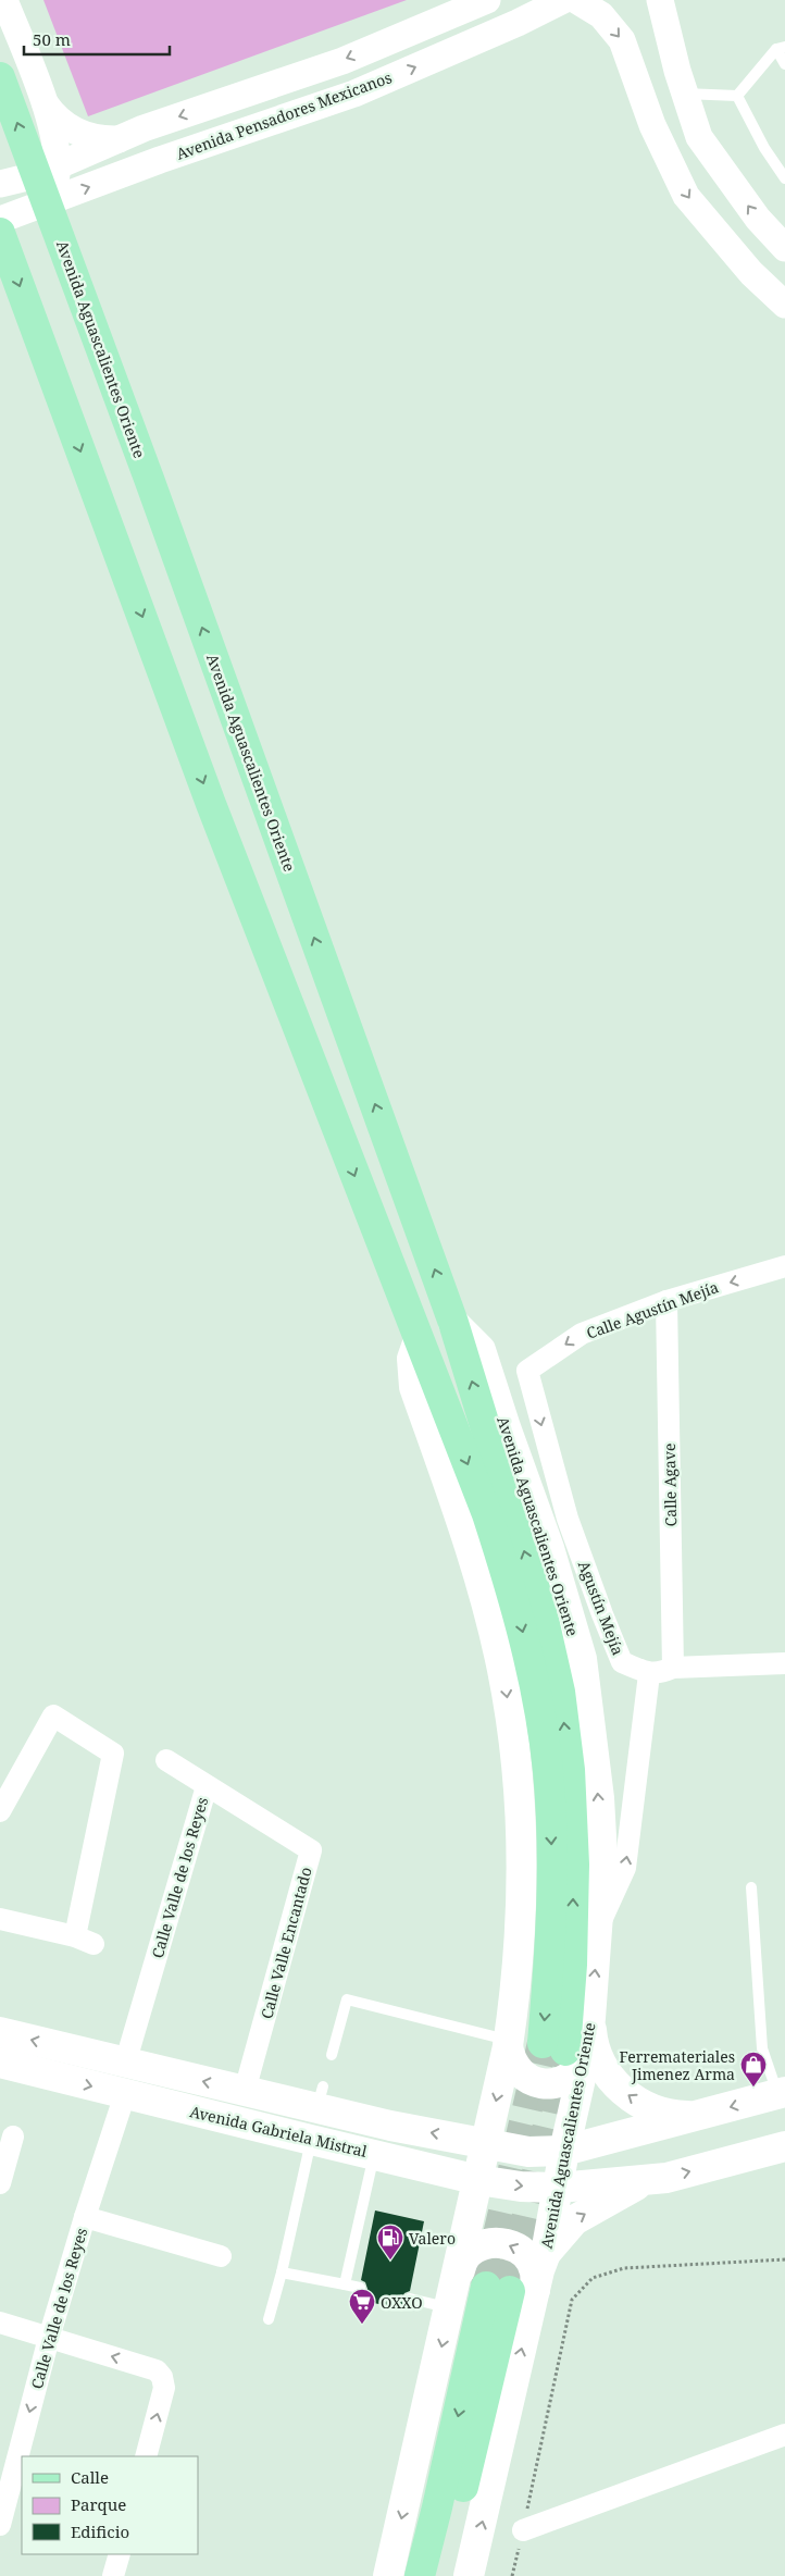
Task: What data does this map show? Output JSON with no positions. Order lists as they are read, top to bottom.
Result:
{
  "streets": {
    "main road": ["Avenida Aguascalientes Oriente", "Avenida Gabriela Mistral"],
    "street": [
      "Avenida Pensadores Mexicanos",
      "Calle Agustín Mejía",
      "Calle Agave",
      "Agustín Mejía",
      "Calle Valle de los Reyes",
      "Calle Valle Encantado"
    ]
  },
  "crossings": [
    ["Avenida Pensadores Mexicanos", "Avenida Aguascalientes Oriente"],
    ["Avenida Aguascalientes Oriente", "Avenida Gabriela Mistral"],
    ["Calle Agustín Mejía", "Calle Agave"],
    ["Calle Agustín Mejía", "Agustín Mejía"],
    ["Calle Valle de los Reyes", "Calle Valle Encantado"],
    ["Calle Valle de los Reyes", "Avenida Gabriela Mistral"],
    ["Calle Valle Encantado", "Avenida Gabriela Mistral"]
  ],
  "one_way": ["Calle Agustín Mejía", "Agustín Mejía"],
  "places": {
    "shop": ["Ferremateriales Jimenez Arma"],
    "fuel station": ["Valero"],
    "supermarket": ["OXXO"]
  },
  "legend": ["Calle", "Parque", "Edificio"],
  "scale_bar": "50 m"
}
